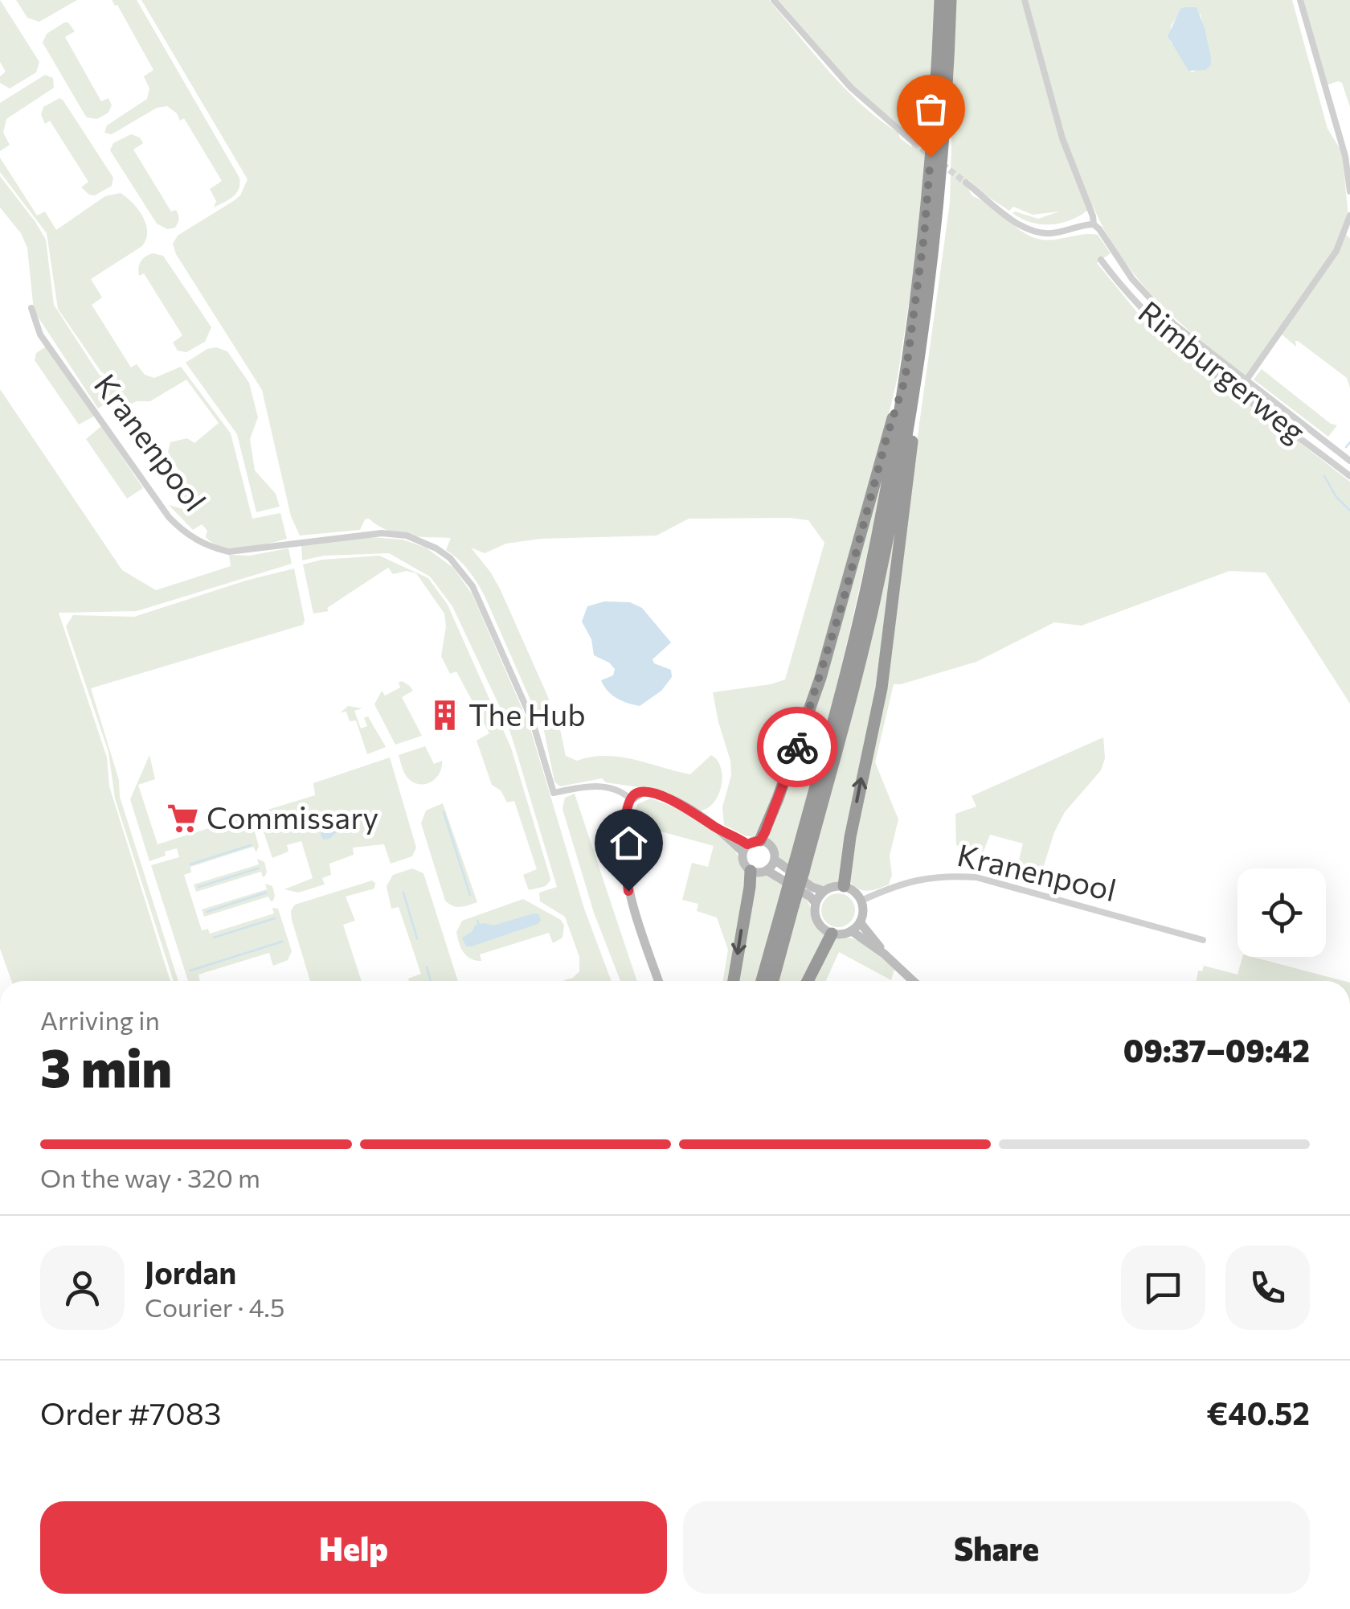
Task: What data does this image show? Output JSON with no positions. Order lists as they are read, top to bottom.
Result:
{
  "streets": {
    "main road": ["Kranenpool"],
    "street": ["Rimburgerweg"]
  },
  "places": {
    "building": ["The Hub"],
    "supermarket": ["Commissary"]
  },
  "page": {
    "heading": ["3 min", "Arriving in", "09:37–09:42"],
    "panel": [
      "Jordan",
      "Courier · 4.5",
      "Order #7083",
      "€40.52"
    ],
    "bar": "On the way · 320 m",
    "buttons": ["Help", "Share"]
  }
}
